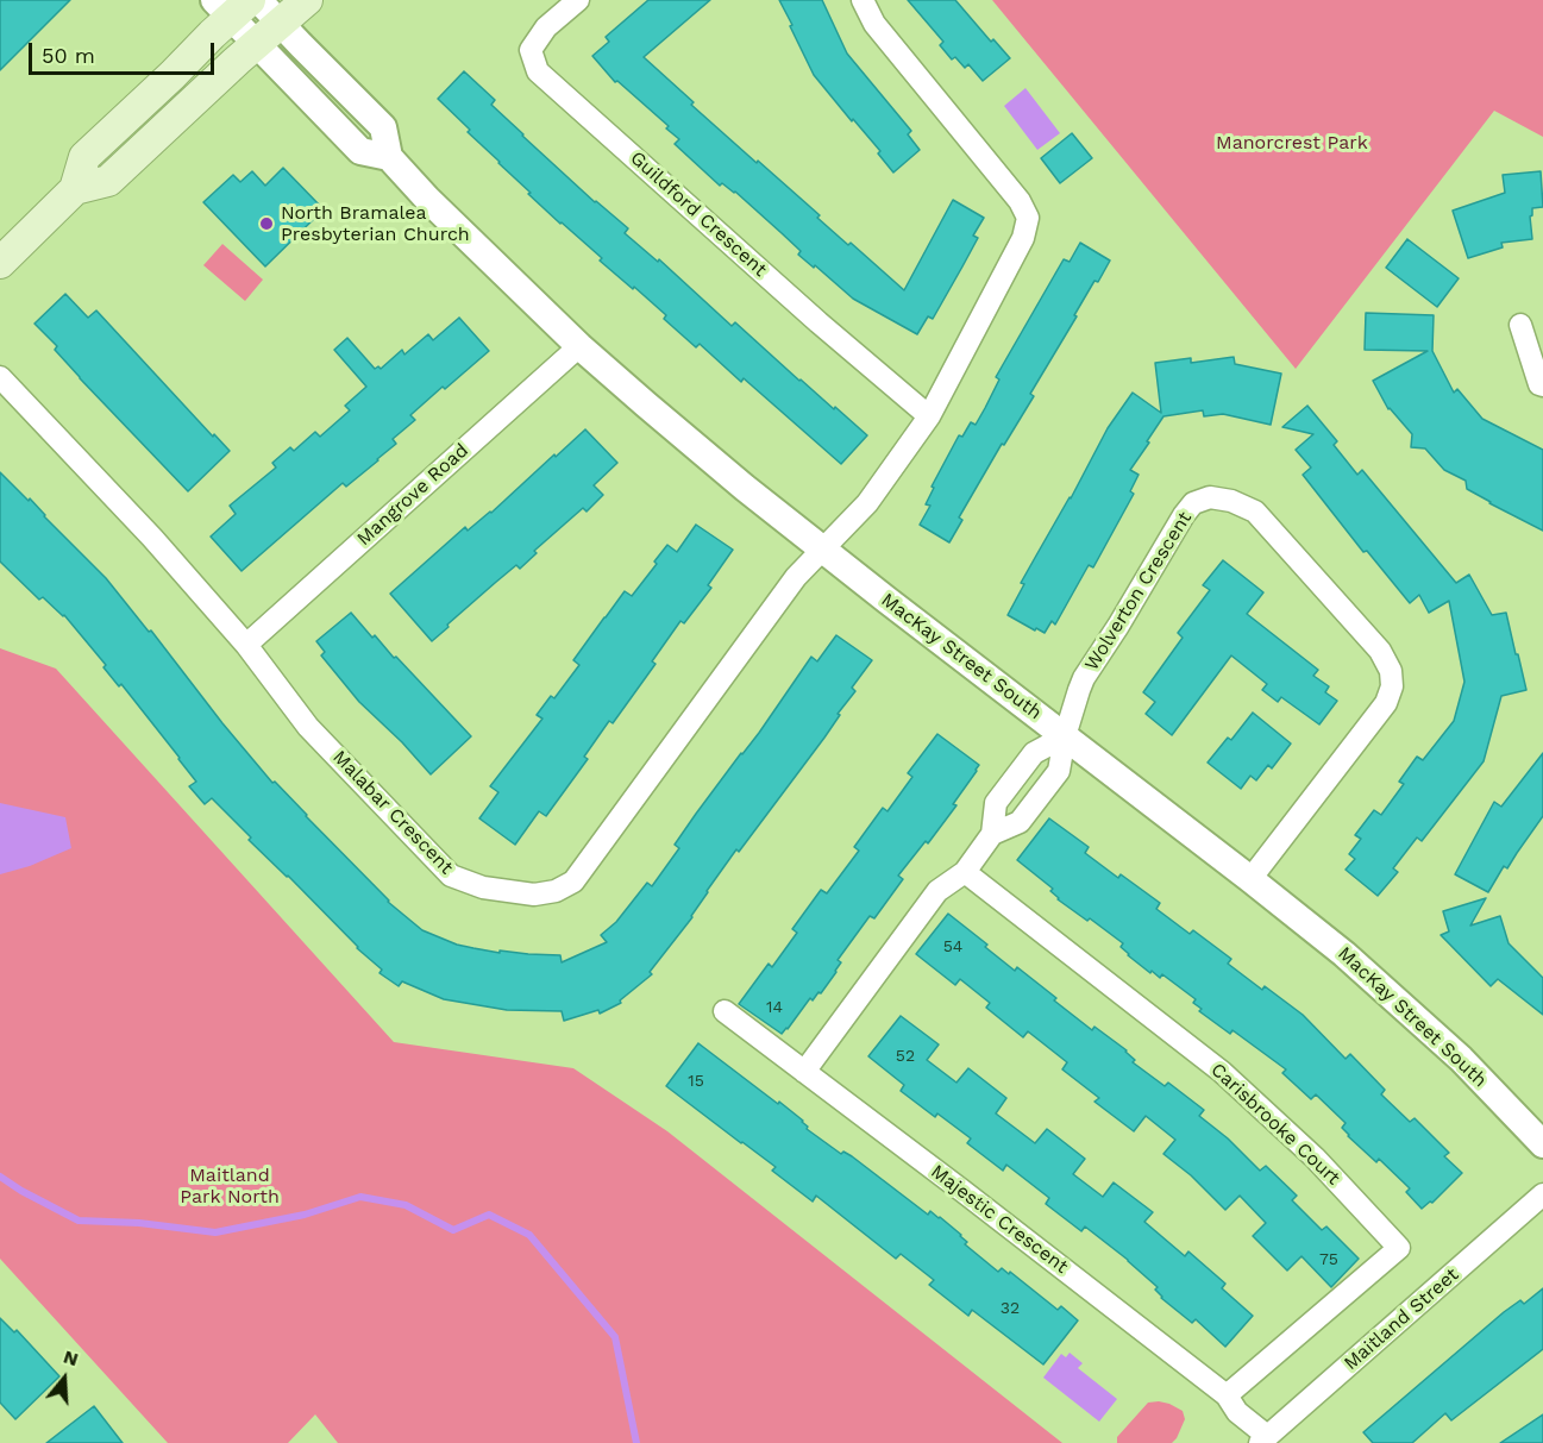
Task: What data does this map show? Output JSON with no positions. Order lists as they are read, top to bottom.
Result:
{
  "streets": {
    "street": [
      "Guildford Crescent",
      "Mangrove Road",
      "Wolverton Crescent",
      "MacKay Street South",
      "Malabar Crescent",
      "Carisbrooke Court",
      "Majestic Crescent",
      "Maitland Street"
    ]
  },
  "crossings": [
    ["Mangrove Road", "MacKay Street South"],
    ["Mangrove Road", "Malabar Crescent"],
    ["Wolverton Crescent", "MacKay Street South"],
    ["MacKay Street South", "Malabar Crescent"],
    ["Carisbrooke Court", "Majestic Crescent"],
    ["Majestic Crescent", "Maitland Street"]
  ],
  "parks": ["Manorcrest Park", "Maitland Park North"],
  "places": ["North Bramalea Presbyterian Church"],
  "house_numbers": [
    "54",
    "14",
    "52",
    "15",
    "75",
    "32"
  ],
  "scale_bar": "50 m",
  "north": "top"
}
